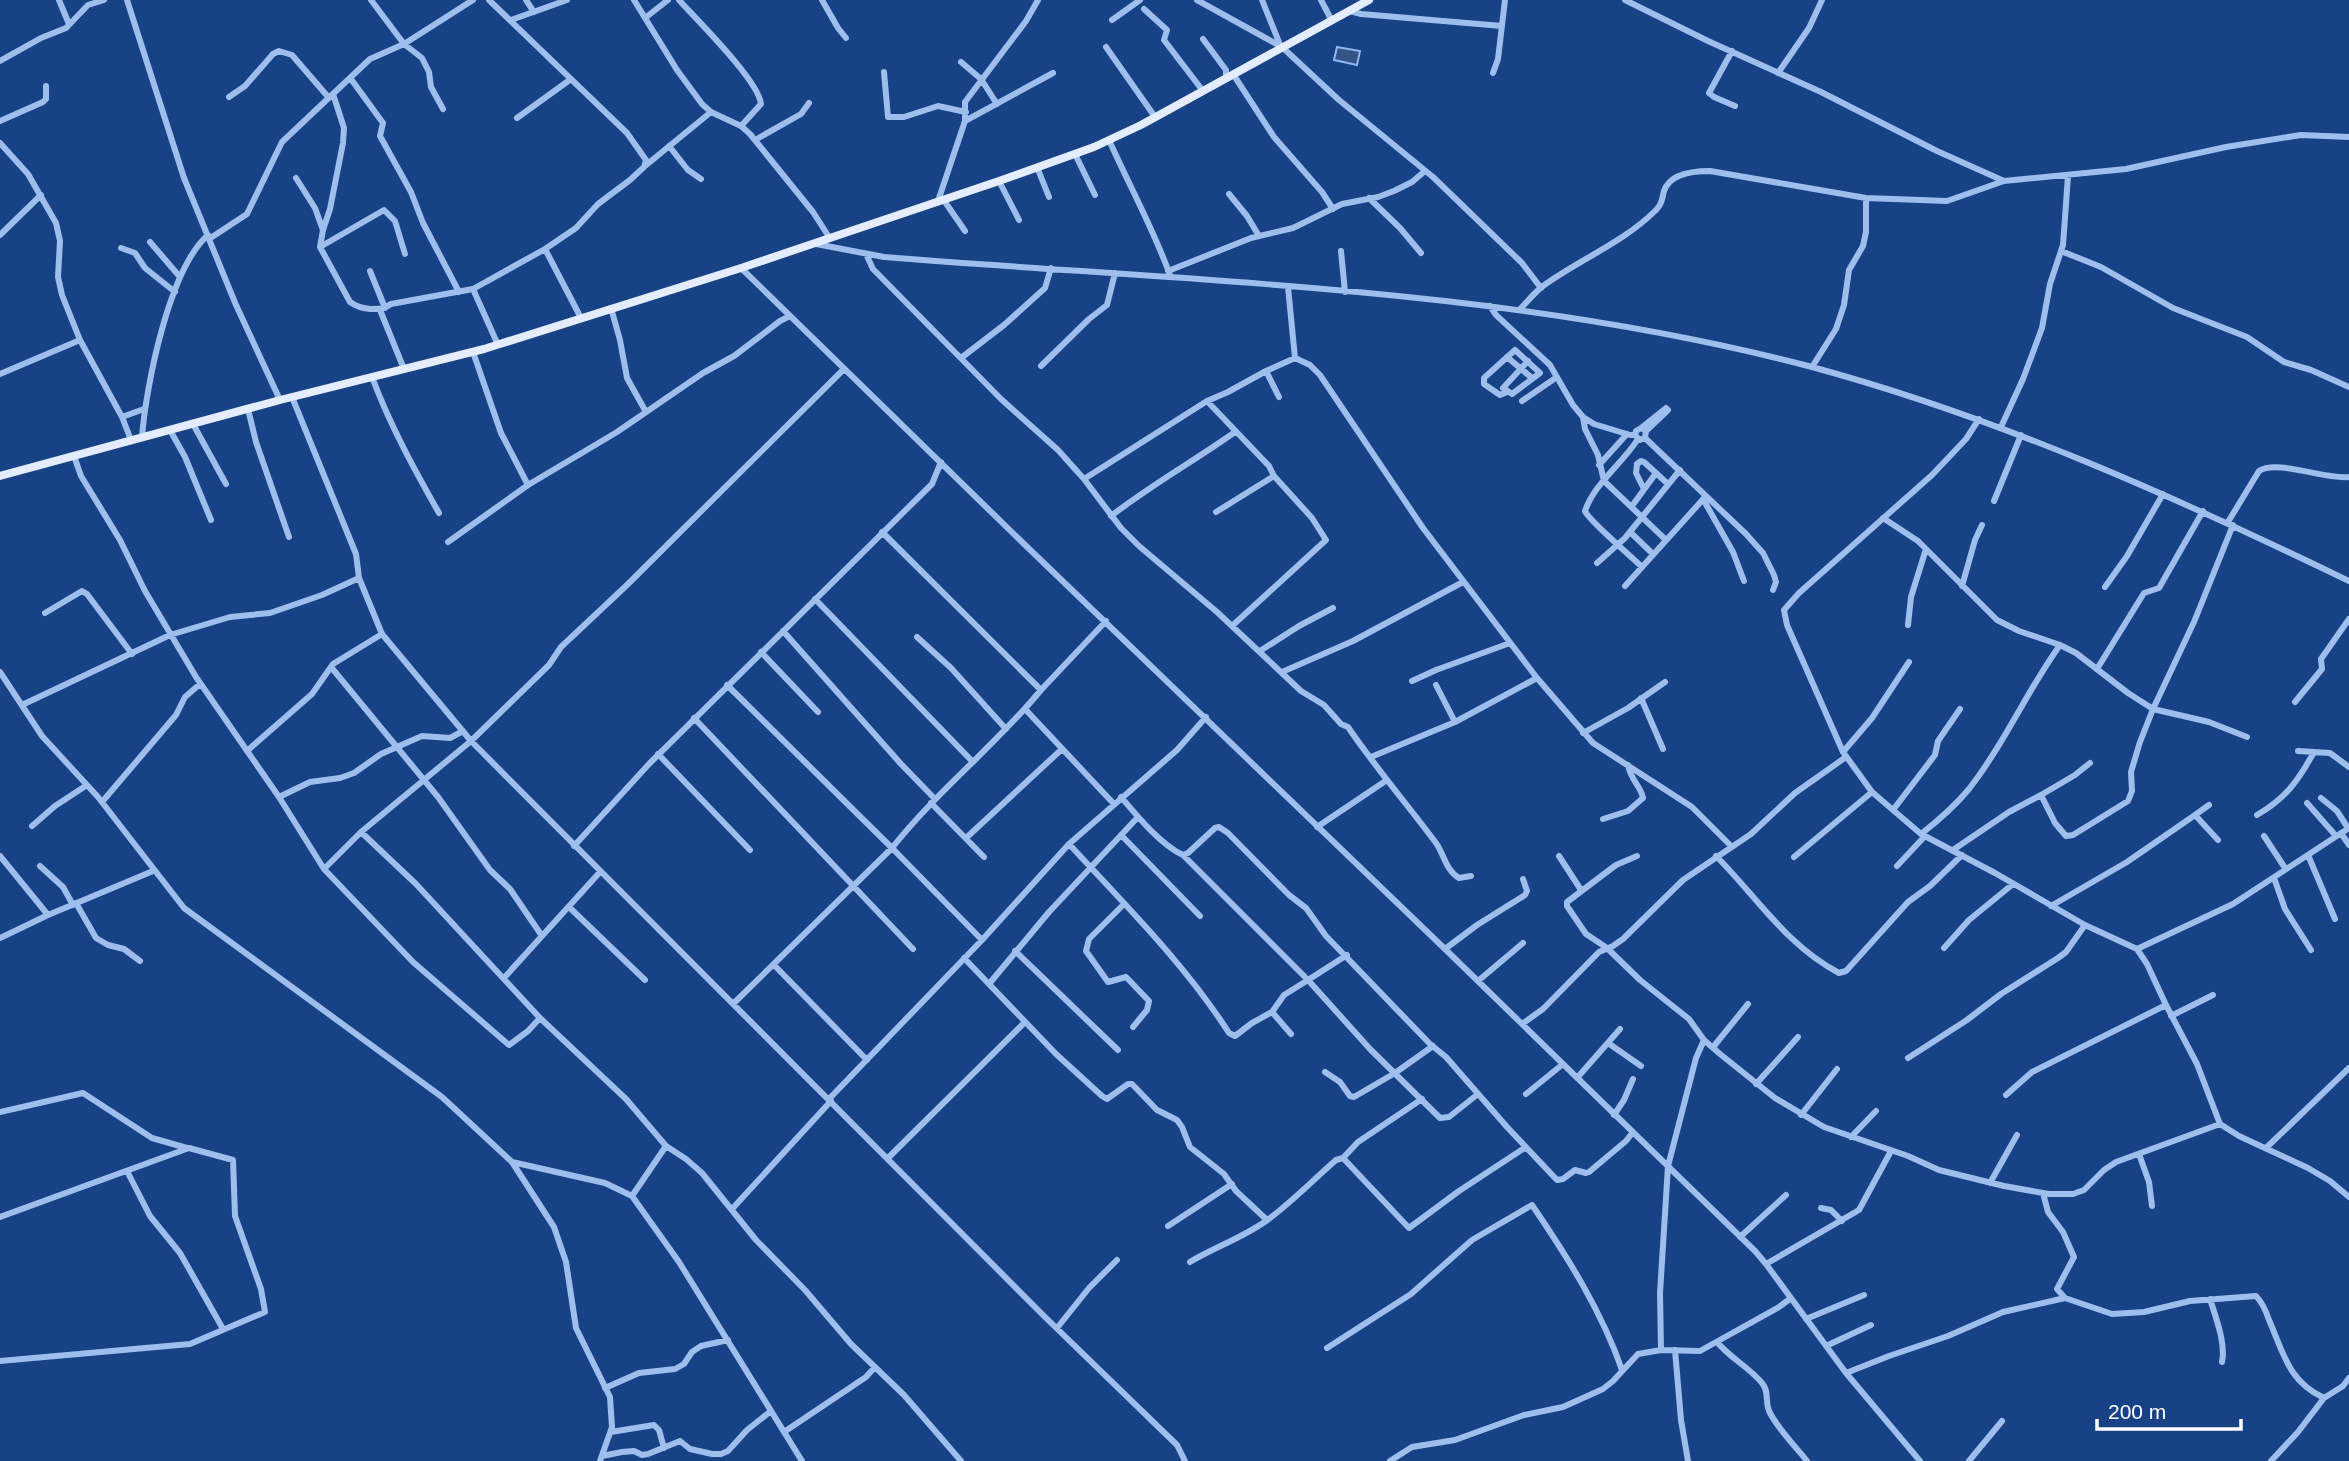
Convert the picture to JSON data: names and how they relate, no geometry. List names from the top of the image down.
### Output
{
  "scale_bar": "200 m"
}
